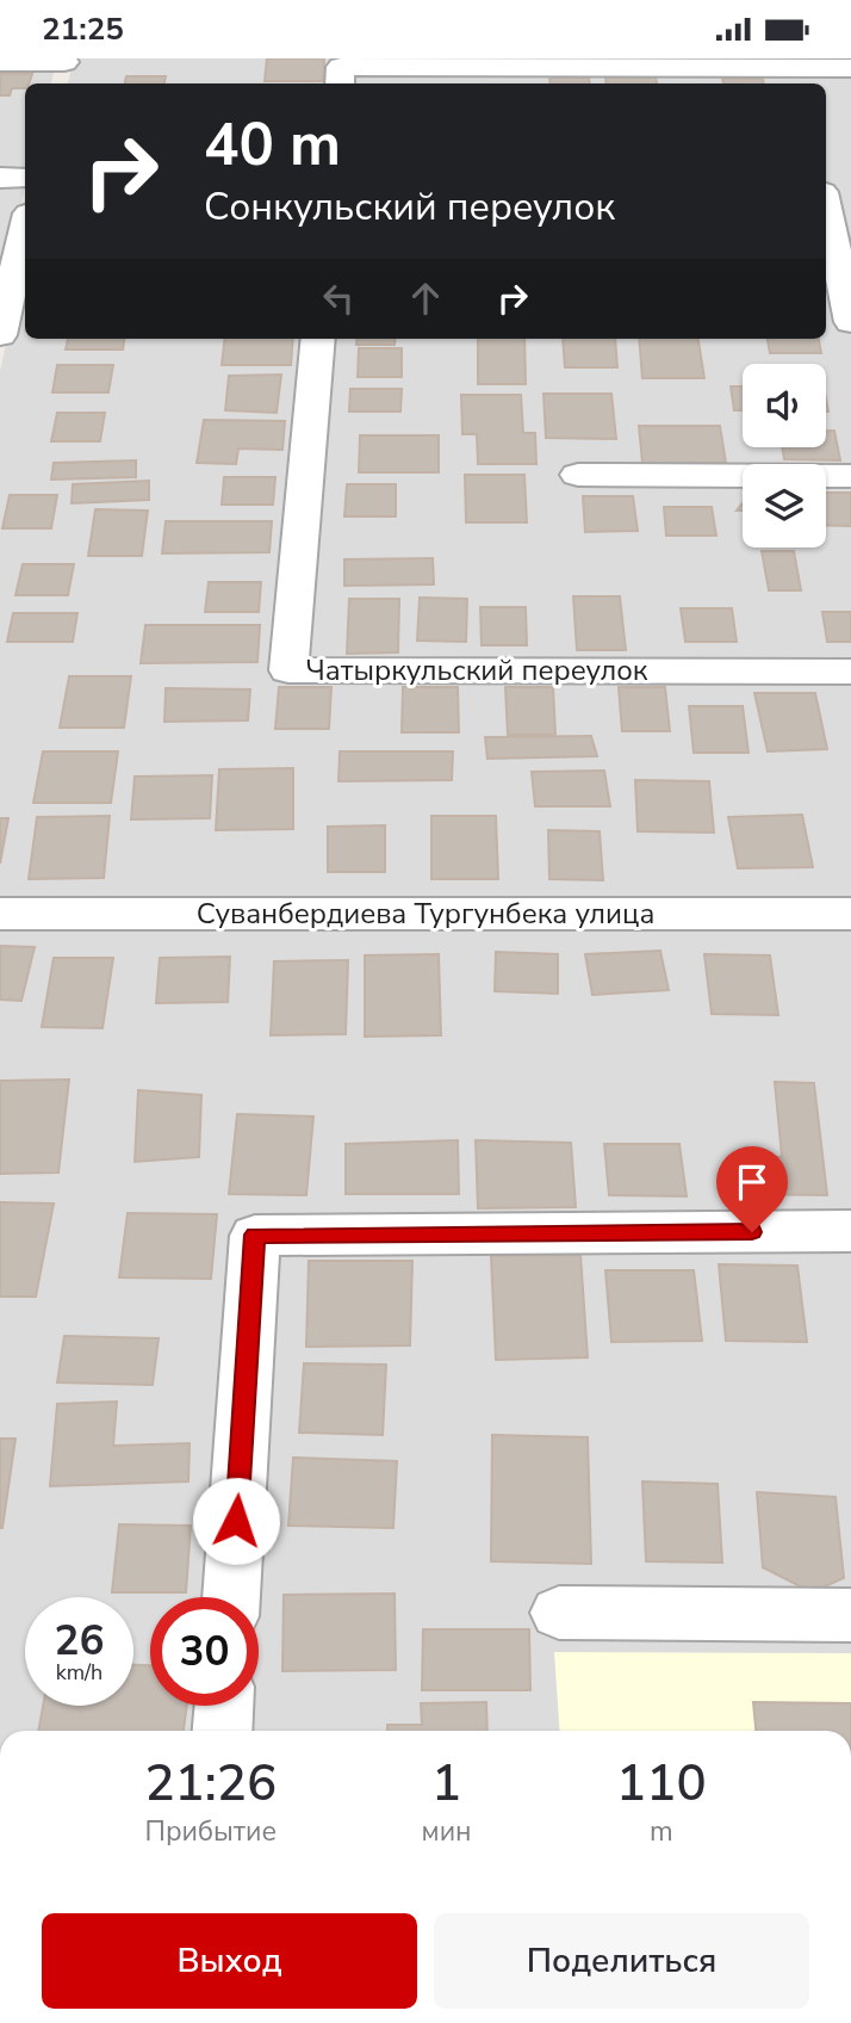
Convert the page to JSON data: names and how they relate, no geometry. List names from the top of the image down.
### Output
{
  "streets": {
    "street": ["Чатыркульский переулок", "Суванбердиева Тургунбека улица"]
  },
  "page": {
    "status": "21:25",
    "turn": ["40 m", "Сонкульский переулок"],
    "speed": "26 km/h",
    "limit": "30",
    "eta": [
      "21:26",
      "Прибытие",
      "1",
      "мин",
      "110",
      "m"
    ],
    "buttons": ["Выход", "Поделиться"]
  }
}
